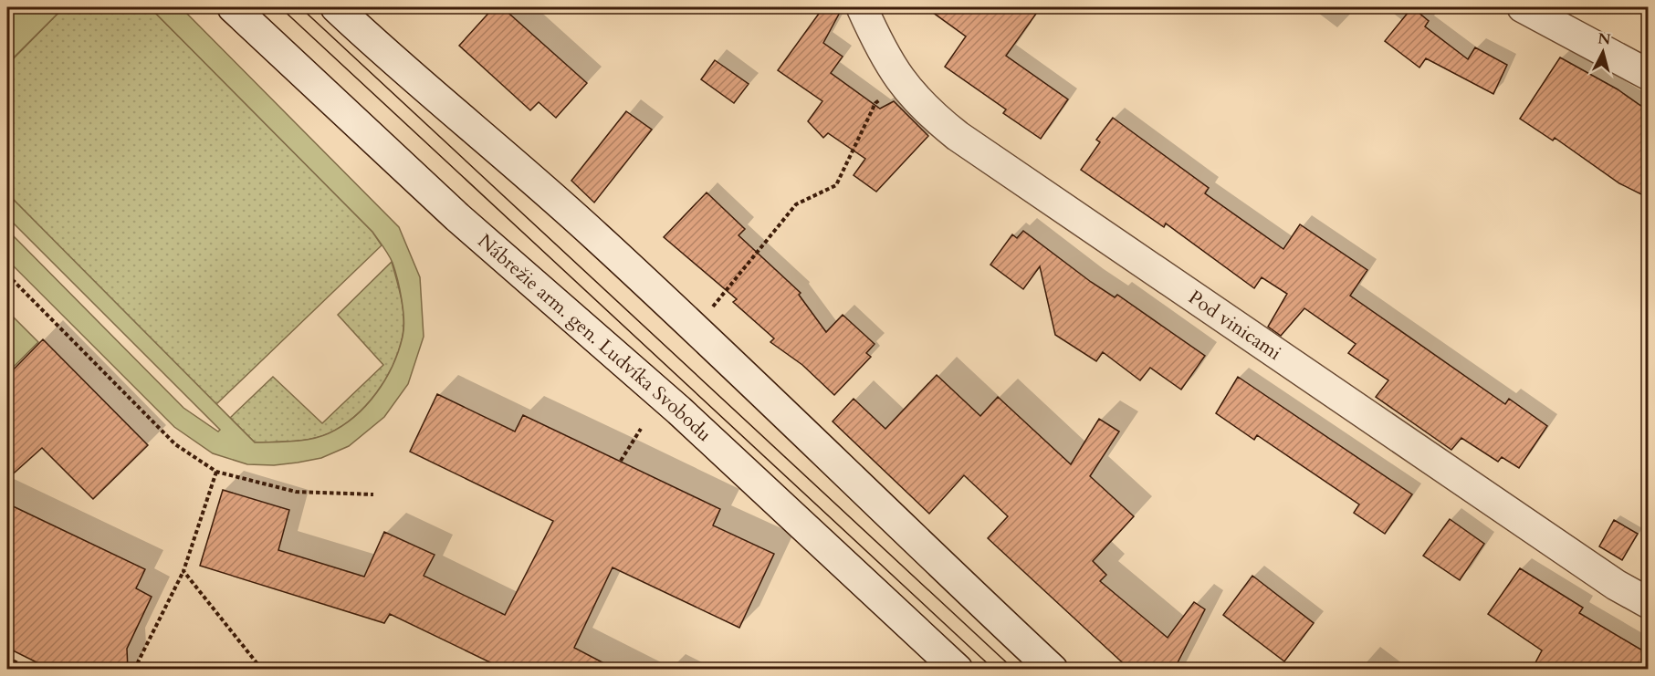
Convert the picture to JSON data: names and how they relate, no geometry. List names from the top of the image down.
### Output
{
  "streets": {
    "main road": ["Pod vinicami", "Nábrežie arm. gen. Ludvíka Svobodu"]
  },
  "north": "top"
}
